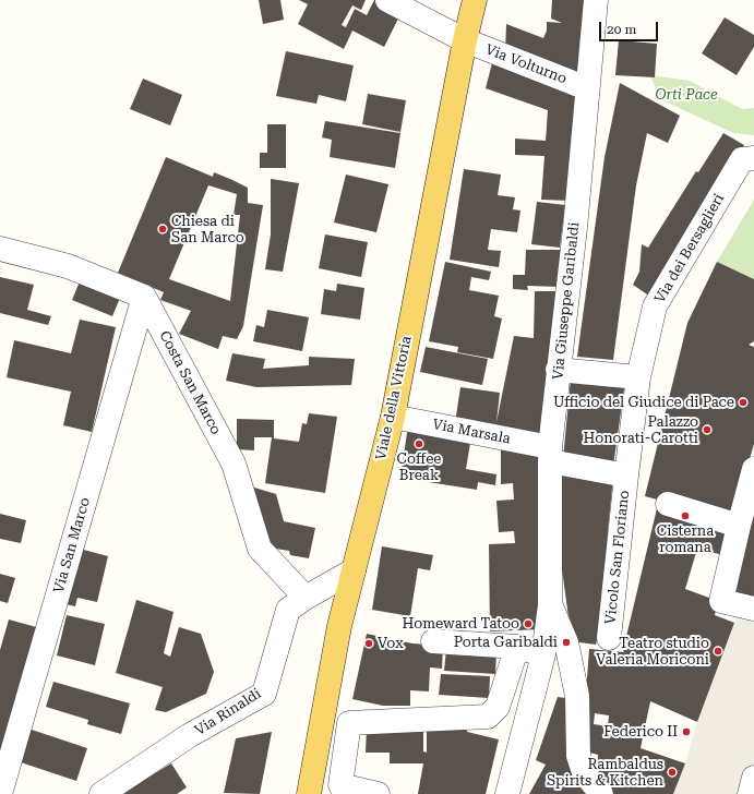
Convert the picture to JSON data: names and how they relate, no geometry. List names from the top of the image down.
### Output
{
  "streets": {
    "main road": ["Viale della Vittoria"],
    "street": [
      "Via Volturno",
      "Via dei Bersaglieri",
      "Via Giuseppe Garibaldi",
      "Costa San Marco",
      "Via Marsala",
      "Via San Marco",
      "Vicolo San Floriano",
      "Via Rinaldi"
    ]
  },
  "crossings": [
    ["Via Volturno", "Via Giuseppe Garibaldi"],
    ["Via Volturno", "Viale della Vittoria"],
    ["Via Giuseppe Garibaldi", "Via Marsala"],
    ["Via Giuseppe Garibaldi", "Vicolo San Floriano"],
    ["Costa San Marco", "Via San Marco"],
    ["Costa San Marco", "Via Rinaldi"],
    ["Viale della Vittoria", "Via Marsala"],
    ["Viale della Vittoria", "Via Rinaldi"],
    ["Via Marsala", "Vicolo San Floriano"]
  ],
  "parks": ["Orti Pace"],
  "places": [
    "Chiesa di San Marco",
    "Ufficio del Giudice di Pace",
    "Palazzo Honorati-Carotti",
    "Coffee Break",
    "Cisterna romana",
    "Homeward Tatoo",
    "Porta Garibaldi",
    "Vox",
    "Teatro studio Valeria Moriconi",
    "Federico II",
    "Rambaldus Spirits & Kitchen"
  ],
  "scale_bar": "20 m"
}
